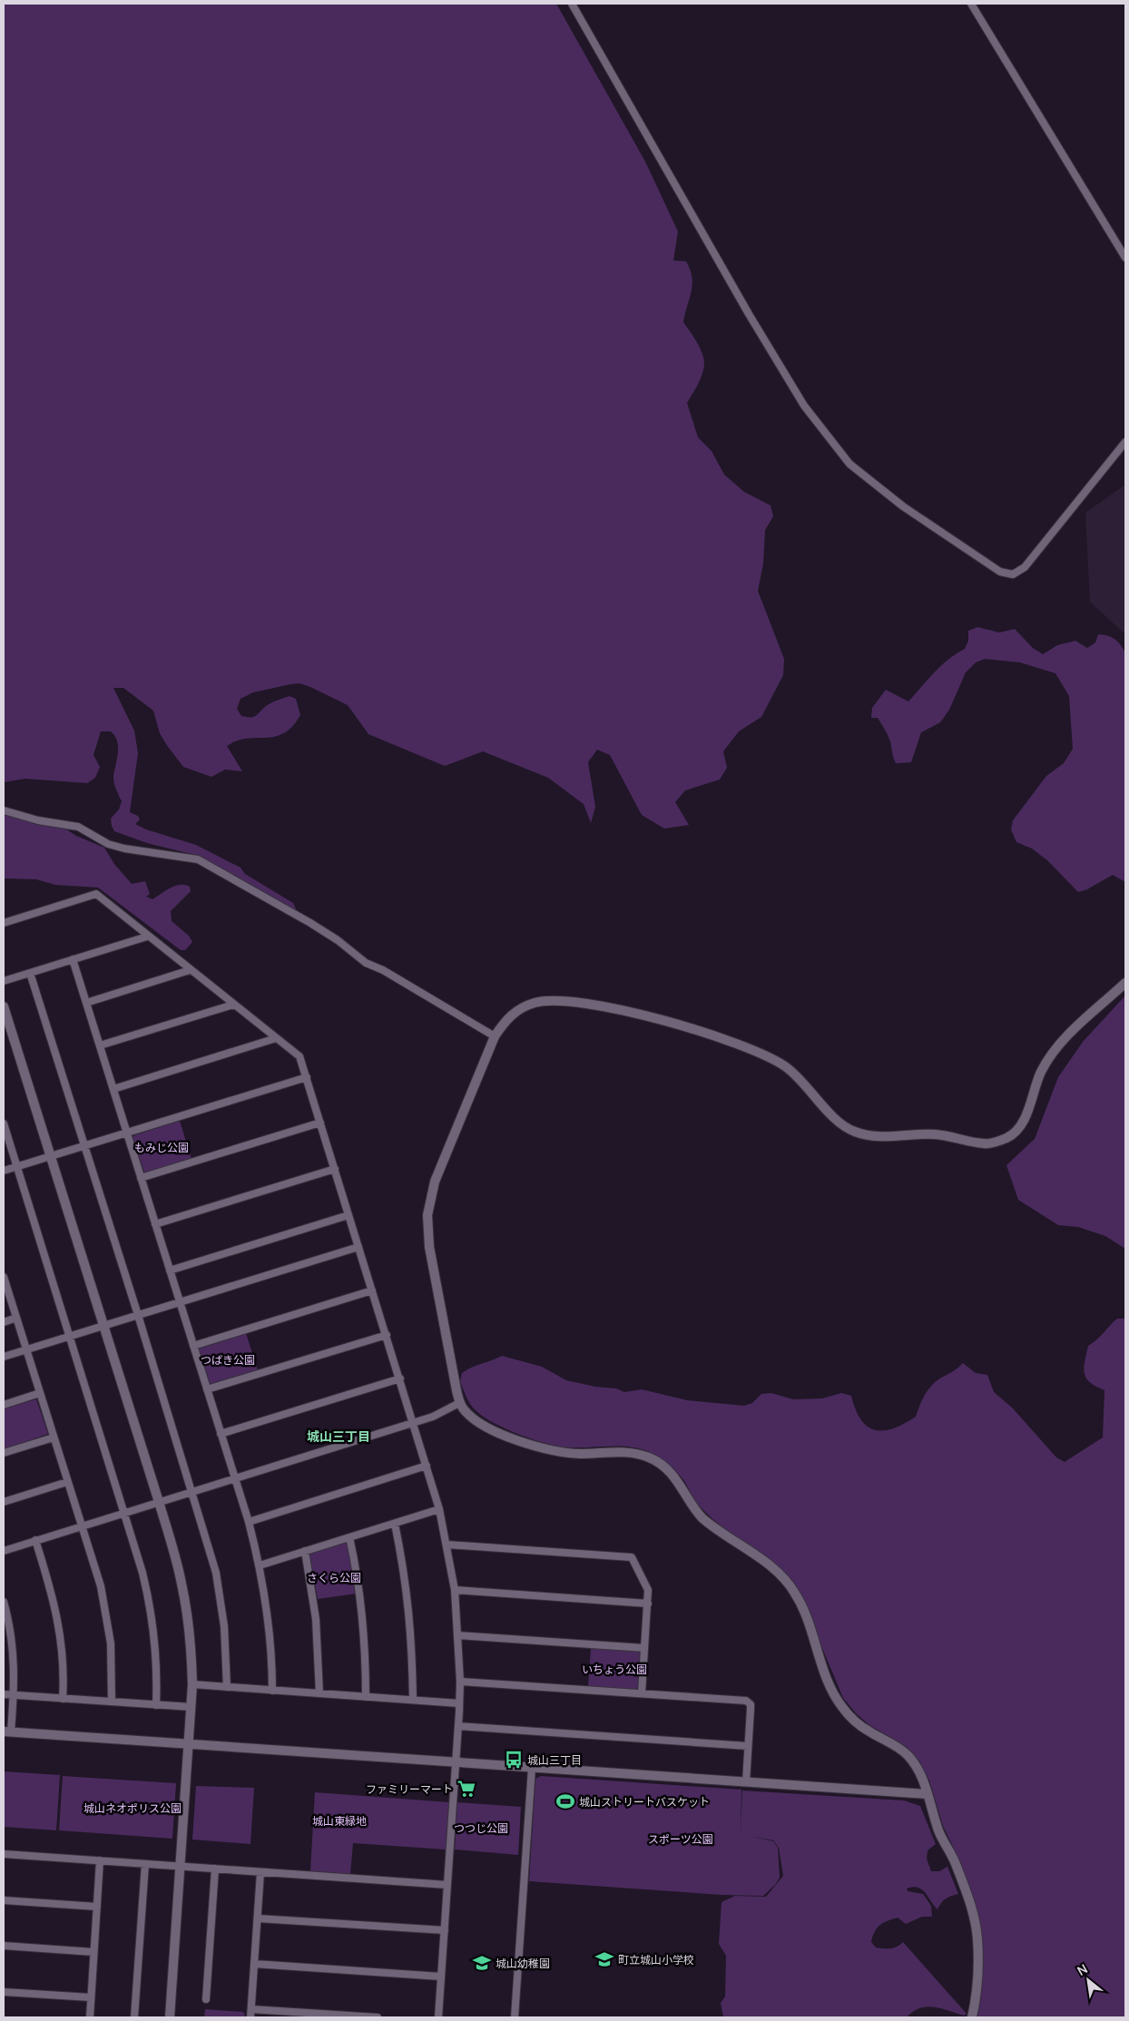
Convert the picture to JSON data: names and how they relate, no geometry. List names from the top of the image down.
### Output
{
  "districts": ["城山三丁目"],
  "parks": [
    "もみじ公園",
    "つばき公園",
    "さくら公園",
    "いちょう公園",
    "城山ネオポリス公園",
    "城山東緑地",
    "つつじ公園",
    "スポーツ公園"
  ],
  "places": {
    "bus stop": ["城山三丁目"],
    "supermarket": ["ファミリーマート"],
    "sports": ["城山ストリートバスケット"],
    "school or university": ["町立城山小学校", "城山幼稚園"]
  },
  "north": "top left"
}
